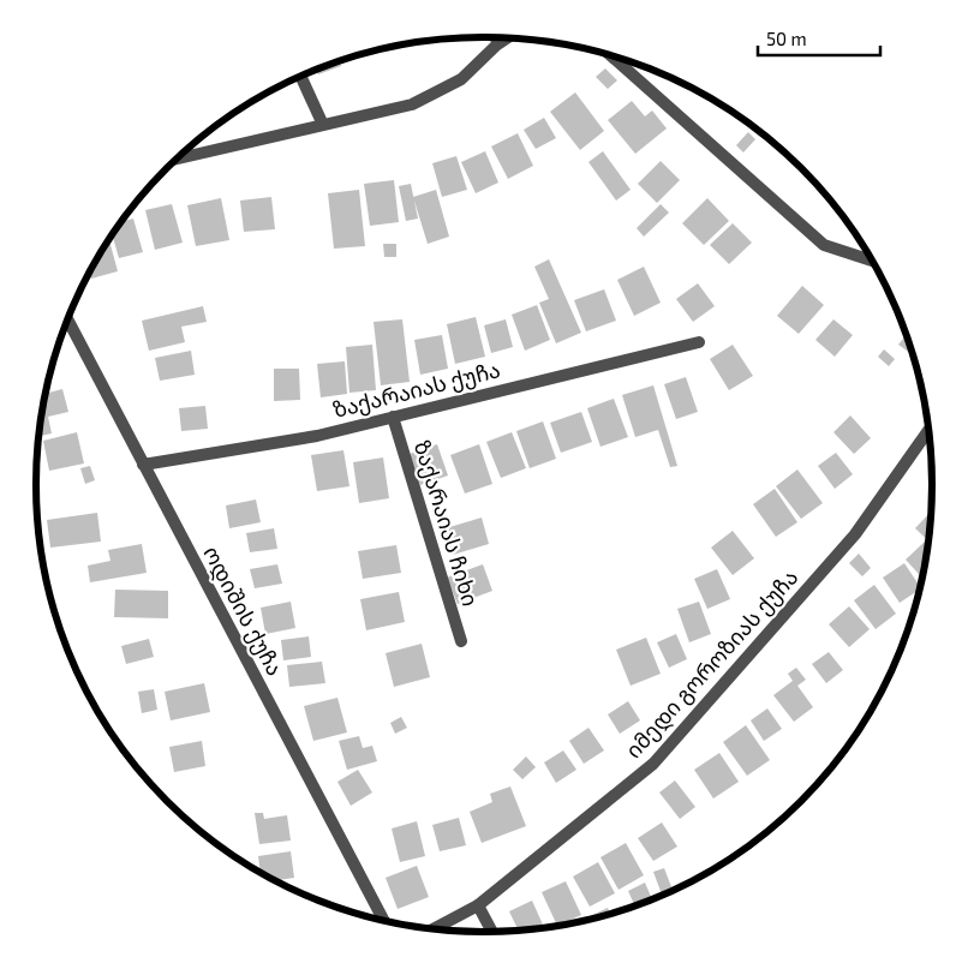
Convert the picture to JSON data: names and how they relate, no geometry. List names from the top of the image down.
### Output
{
  "streets": {
    "street": [
      "ზაქარაიას ქუჩა",
      "ზაქარაიას ჩიხი",
      "ოდიშის ქუჩა",
      "იმედი გოროზიას ქუჩა"
    ]
  },
  "crossings": [
    ["ზაქარაიას ქუჩა", "ზაქარაიას ჩიხი"],
    ["ზაქარაიას ქუჩა", "ოდიშის ქუჩა"]
  ],
  "scale_bar": "50 m"
}
